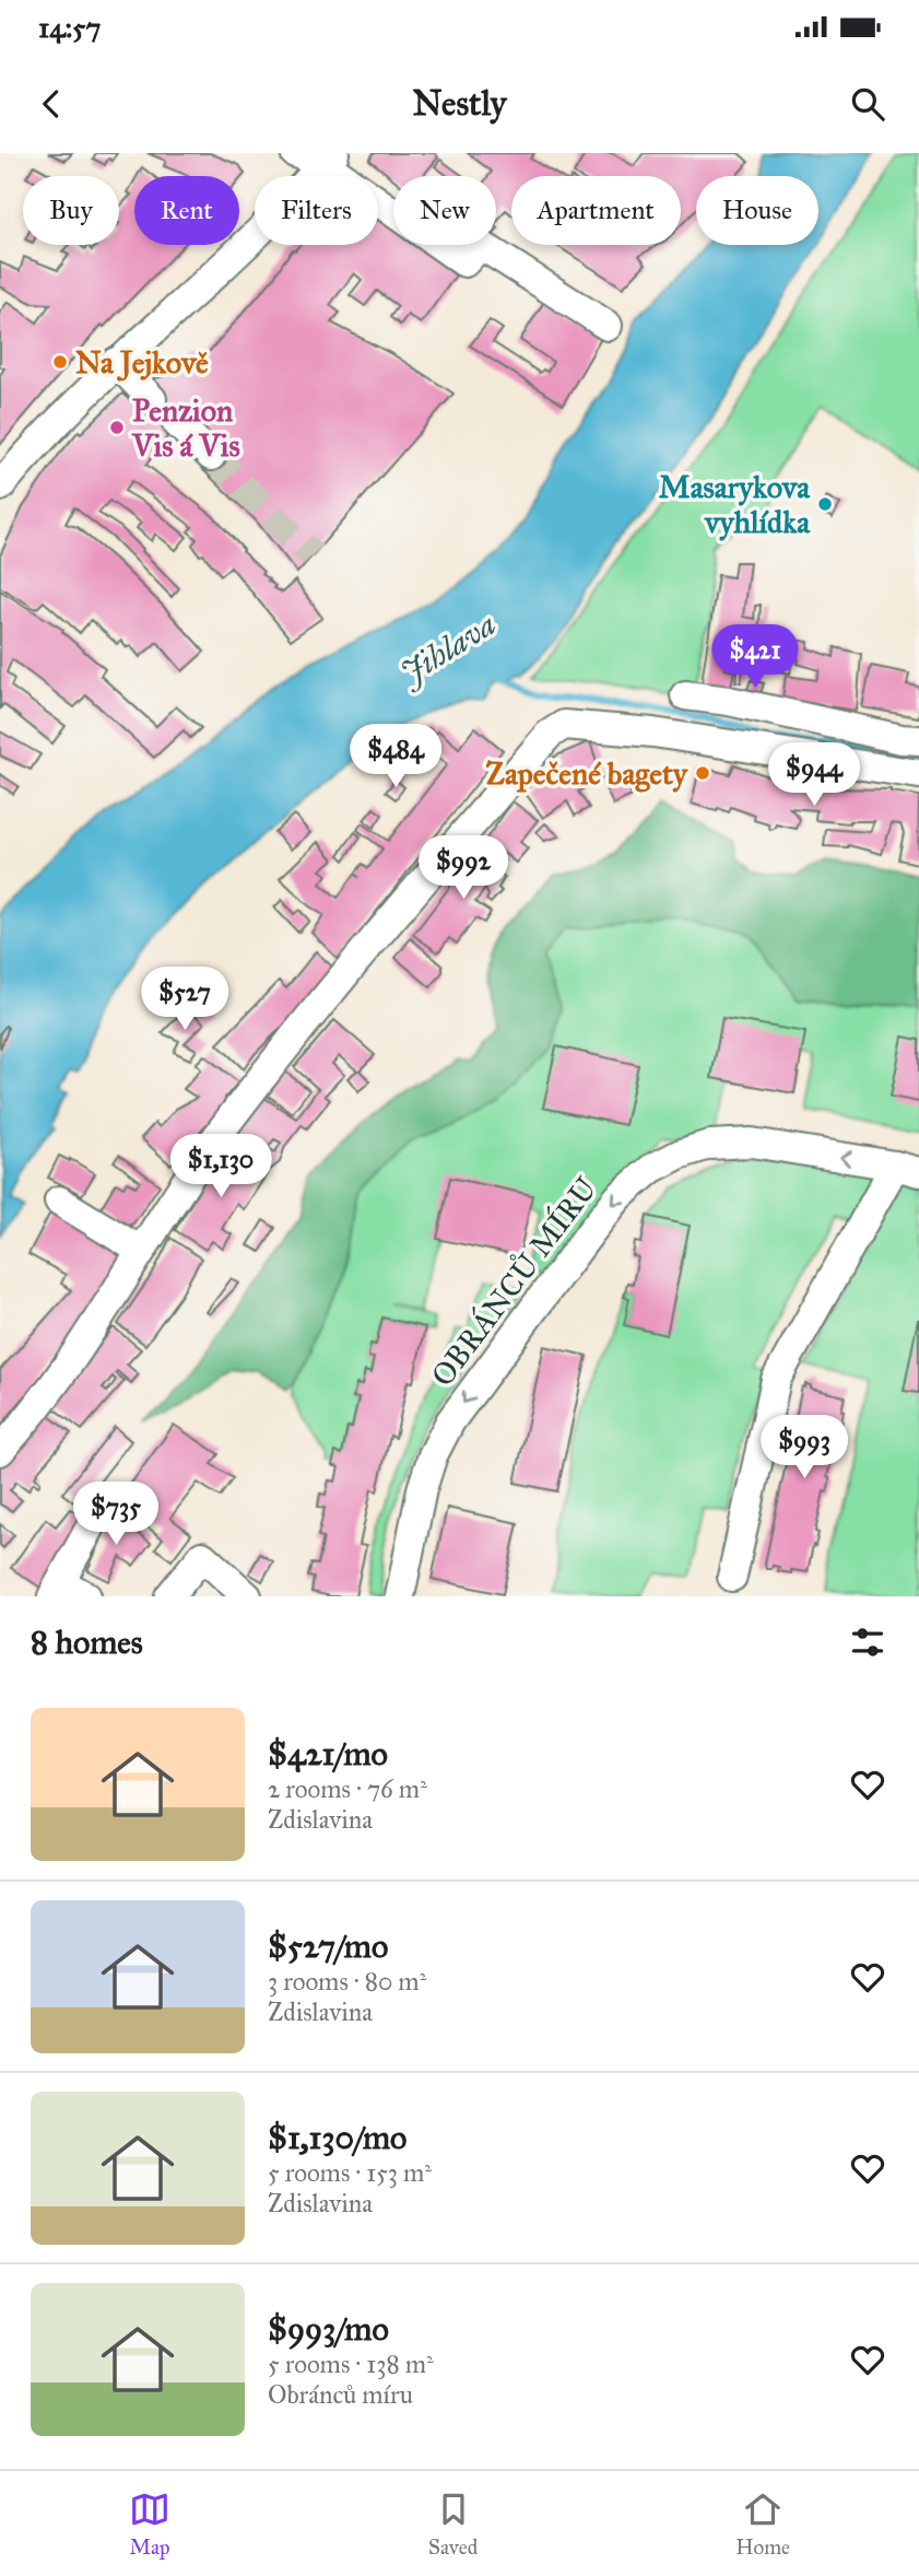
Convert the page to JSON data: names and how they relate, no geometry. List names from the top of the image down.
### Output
{
  "streets": {
    "street": ["OBRÁNCŮ MÍRU"]
  },
  "one_way": ["OBRÁNCŮ MÍRU"],
  "water": ["Jihlava"],
  "places": [
    "Na Jejkově",
    "Penzion Vis á Vis",
    "Masarykova vyhlídka",
    "Zapečené bagety"
  ],
  "page": {
    "status": "14:57",
    "header": "Nestly",
    "chip": [
      "Buy",
      "Rent",
      "Filters",
      "New",
      "Apartment",
      "House"
    ],
    "price": [
      "$421",
      "$484",
      "$944",
      "$992",
      "$527",
      "$1,130",
      "$993",
      "$735"
    ],
    "heading": "8 homes",
    "list": [
      {
        "name": "$421/mo",
        "note": "2 rooms · 76 m² · Zdislavina"
      },
      {
        "name": "$527/mo",
        "note": "3 rooms · 80 m² · Zdislavina"
      },
      {
        "name": "$1,130/mo",
        "note": "5 rooms · 153 m² · Zdislavina"
      },
      {
        "name": "$993/mo",
        "note": "5 rooms · 138 m² · Obránců míru"
      }
    ],
    "tabs": ["Map", "Saved", "Home"]
  }
}
